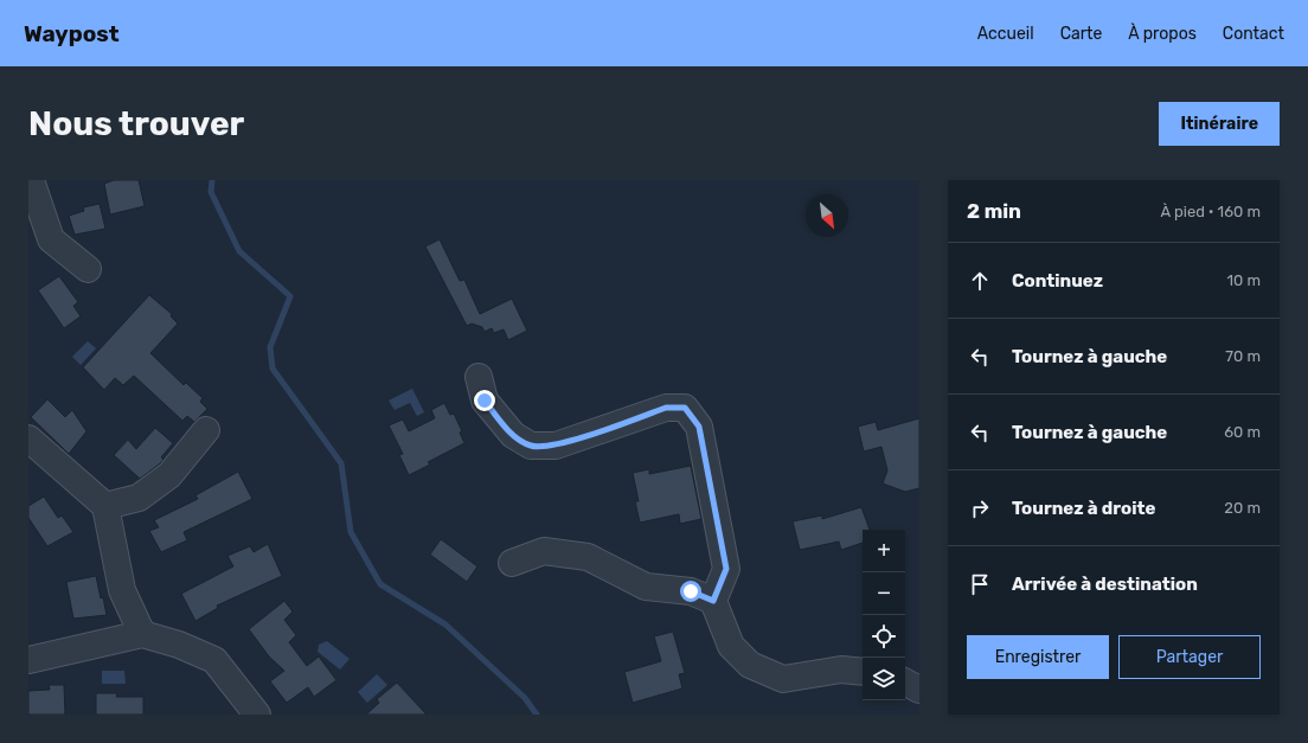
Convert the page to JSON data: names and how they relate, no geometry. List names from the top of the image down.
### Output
{
  "north": "bottom right",
  "page": {
    "header": "Waypost",
    "nav": [
      "Accueil",
      "Carte",
      "À propos",
      "Contact"
    ],
    "buttons": [
      "Itinéraire",
      ["Enregistrer", "Partager"]
    ],
    "title": "Nous trouver",
    "heading": ["2 min", "À pied · 160 m"],
    "list": [
      ["Continuez", "10 m"],
      ["Tournez à gauche", "70 m"],
      ["Tournez à gauche", "60 m"],
      ["Tournez à droite", "20 m"],
      "Arrivée à destination"
    ],
    "map_buttons": ["+", "−"]
  }
}
